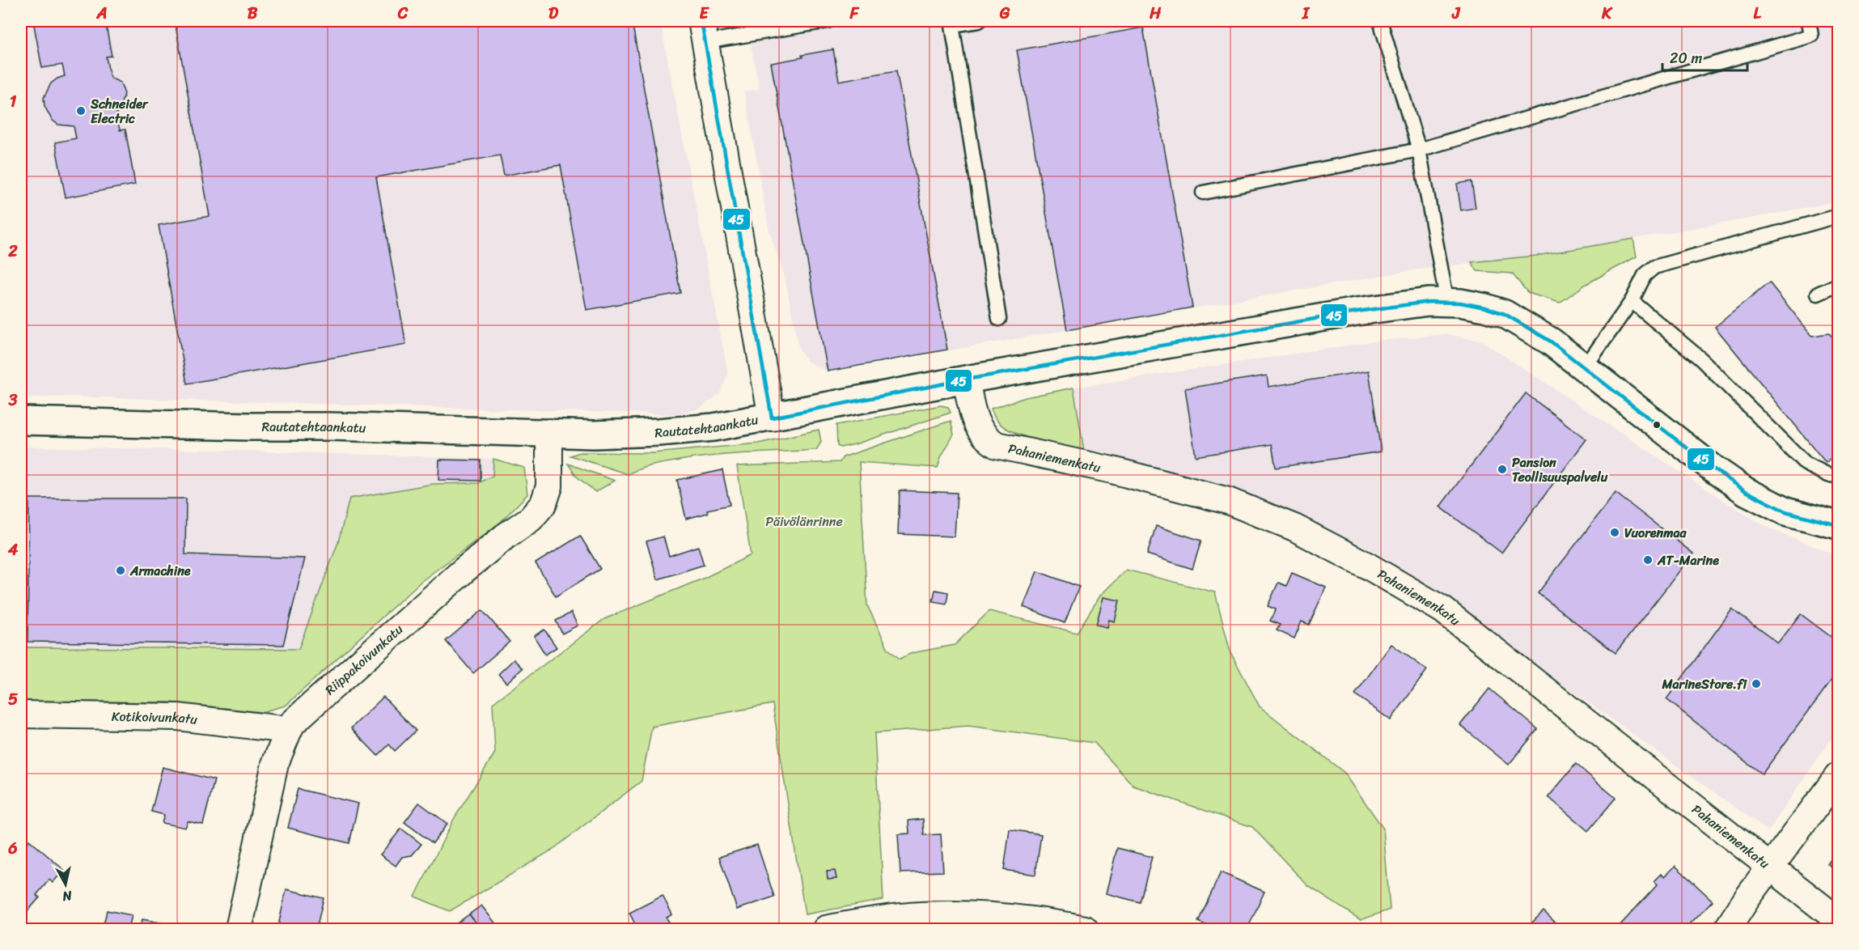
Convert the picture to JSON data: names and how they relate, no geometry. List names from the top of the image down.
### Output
{
  "streets": {
    "street": [
      "Rautatehtaankatu",
      "Pahaniemenkatu",
      "Riippakoivunkatu",
      "Kotikoivunkatu"
    ]
  },
  "crossings": [
    ["Rautatehtaankatu", "Pahaniemenkatu"],
    ["Rautatehtaankatu", "Riippakoivunkatu"],
    ["Riippakoivunkatu", "Kotikoivunkatu"]
  ],
  "parks": ["Päivölänrinne"],
  "places": [
    "Schneider Electric",
    "Pansion Teollisuuspalvelu",
    "Vuorenmaa",
    "AT-Marine",
    "Armachine",
    "MarineStore.fi"
  ],
  "lines": ["transit line 45"],
  "scale_bar": "20 m",
  "north": "bottom",
  "grid": {
    "columns": [
      "A",
      "B",
      "C",
      "D",
      "E",
      "F",
      "G",
      "H",
      "I",
      "J",
      "K",
      "L"
    ],
    "rows": [
      "1",
      "2",
      "3",
      "4",
      "5",
      "6"
    ]
  }
}
